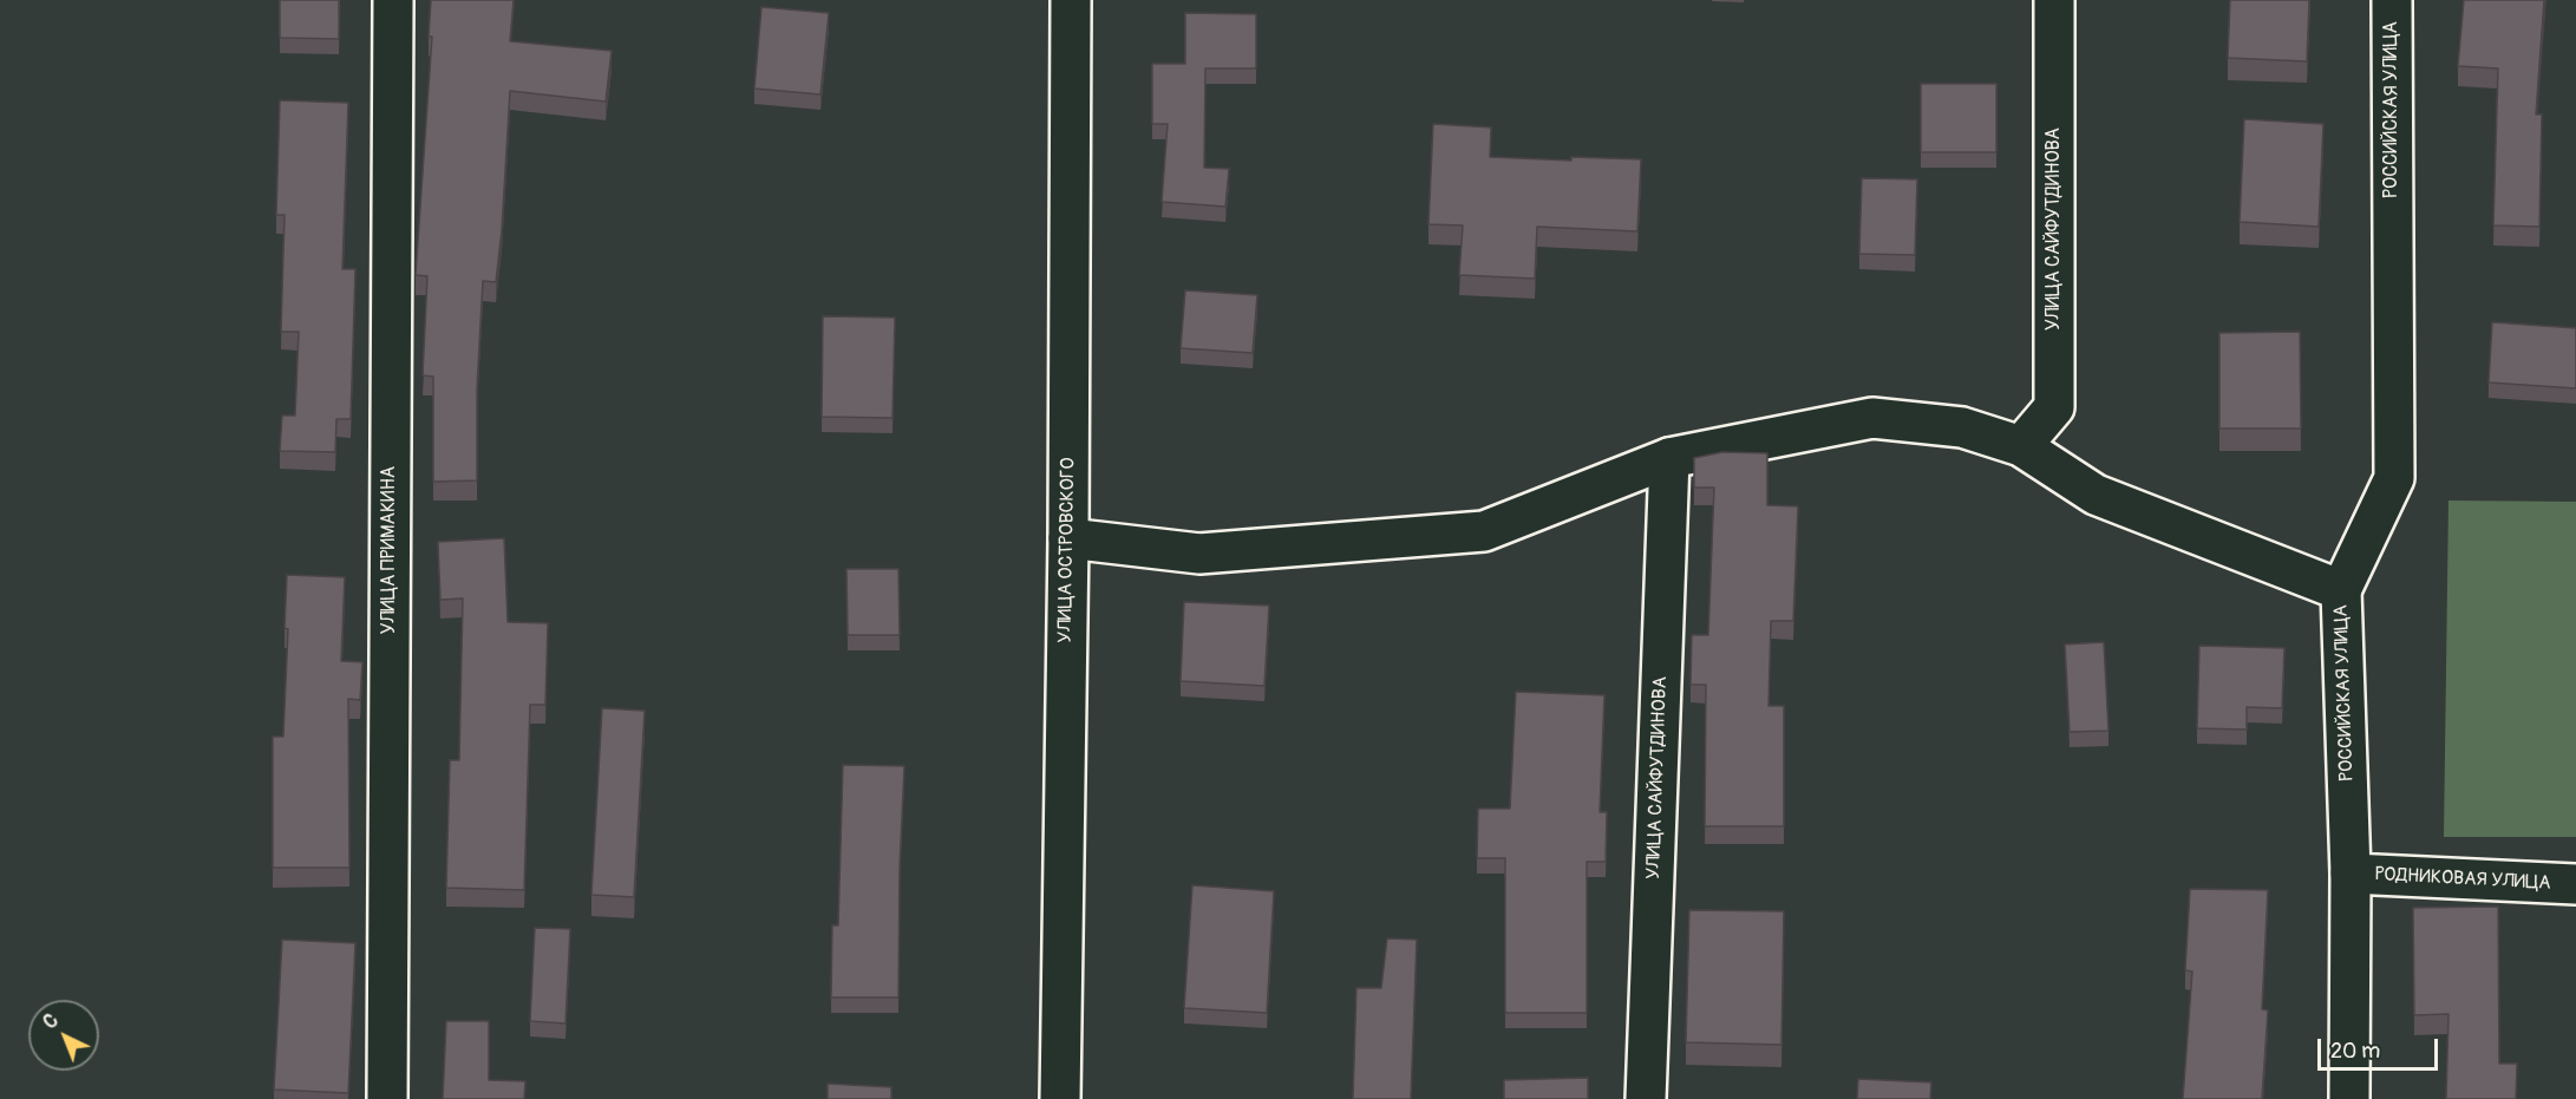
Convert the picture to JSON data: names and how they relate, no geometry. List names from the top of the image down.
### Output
{
  "streets": {
    "street": [
      "РОССИЙСКАЯ УЛИЦА",
      "УЛИЦА САЙФУТДИНОВА",
      "УЛИЦА ПРИМАКИНА",
      "УЛИЦА ОСТРОВСКОГО",
      "РОДНИКОВАЯ УЛИЦА"
    ]
  },
  "crossings": [
    ["РОССИЙСКАЯ УЛИЦА", "РОДНИКОВАЯ УЛИЦА"]
  ],
  "scale_bar": "20 m",
  "north": "top left"
}
